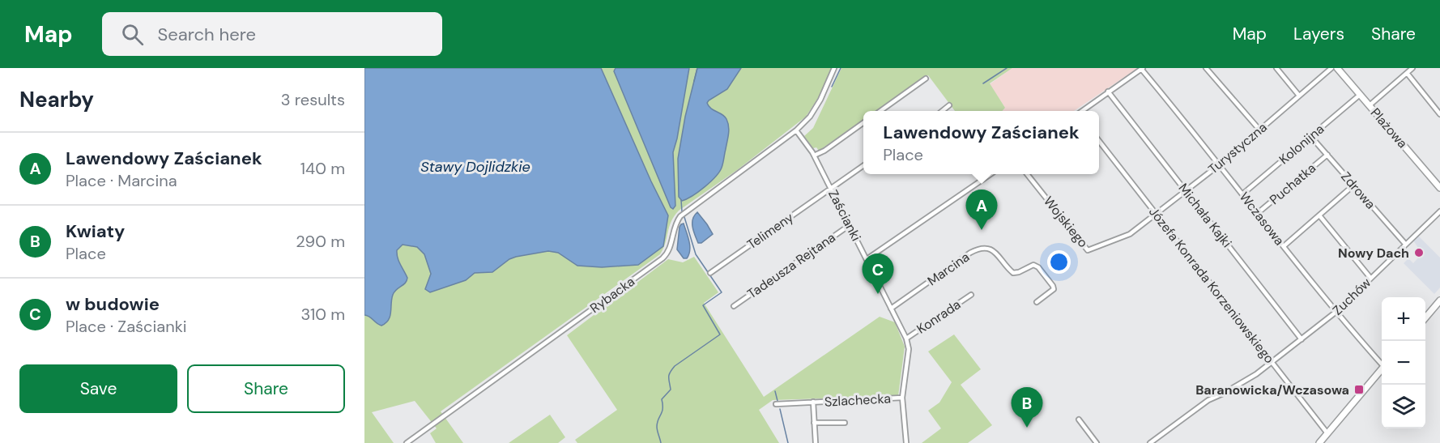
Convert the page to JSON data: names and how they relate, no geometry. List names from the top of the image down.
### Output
{
  "streets": {
    "street": [
      "Plażowa",
      "Kolonijna",
      "Turystyczna",
      "Puchatka",
      "Zdrowa",
      "Zaścianki",
      "Michała Kajki",
      "Wczasowa",
      "Wojskiego",
      "Telimeny",
      "Tadeusza Rejtana",
      "Marcina",
      "Józefa Konrada Korzeniowskiego",
      "Rybacka",
      "Zuchów",
      "Konrada",
      "Szlachecka"
    ]
  },
  "crossings": [
    ["Plażowa", "Kolonijna"],
    ["Kolonijna", "Zdrowa"],
    ["Kolonijna", "Wczasowa"],
    ["Turystyczna", "Michała Kajki"],
    ["Turystyczna", "Wczasowa"],
    ["Turystyczna", "Wojskiego"],
    ["Turystyczna", "Józefa Konrada Korzeniowskiego"],
    ["Puchatka", "Zdrowa"],
    ["Puchatka", "Wczasowa"],
    ["Zdrowa", "Zuchów"],
    ["Zaścianki", "Telimeny"],
    ["Zaścianki", "Tadeusza Rejtana"],
    ["Zaścianki", "Marcina"],
    ["Zaścianki", "Rybacka"],
    ["Zaścianki", "Konrada"],
    ["Zaścianki", "Szlachecka"],
    ["Michała Kajki", "Zuchów"],
    ["Wczasowa", "Zuchów"],
    ["Józefa Konrada Korzeniowskiego", "Zuchów"]
  ],
  "water": ["Stawy Dojlidzkie"],
  "places": {
    "other": ["Nowy Dach"],
    "transit": ["Baranowicka/Wczasowa"]
  },
  "page": {
    "header": "Map",
    "search": "Search here",
    "nav": ["Map", "Layers", "Share"],
    "heading": ["Nearby", "3 results"],
    "popup": ["Lawendowy Zaścianek", "Place"],
    "list": [
      {
        "mark": "A",
        "name": "Lawendowy Zaścianek",
        "note": "Place · Marcina",
        "value": "140 m"
      },
      {
        "mark": "B",
        "name": "Kwiaty",
        "note": "Place",
        "value": "290 m"
      },
      {
        "mark": "C",
        "name": "w budowie",
        "note": "Place · Zaścianki",
        "value": "310 m"
      }
    ],
    "pins": ["A", "C", "B"],
    "map_buttons": ["+", "−"],
    "buttons": ["Save", "Share"]
  }
}
